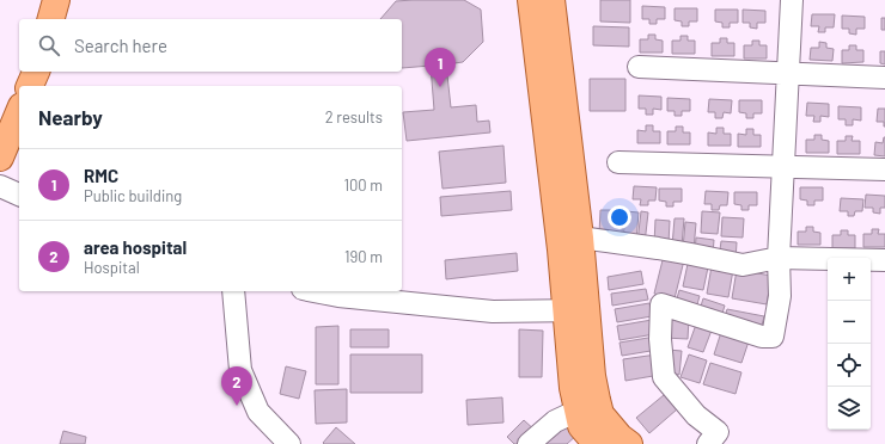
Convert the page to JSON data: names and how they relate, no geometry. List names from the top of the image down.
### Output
{
  "page": {
    "search": "Search here",
    "pins": ["1", "2"],
    "heading": ["Nearby", "2 results"],
    "list": [
      {
        "mark": "1",
        "name": "RMC",
        "note": "Public building",
        "value": "100 m"
      },
      {
        "mark": "2",
        "name": "area hospital",
        "note": "Hospital",
        "value": "190 m"
      }
    ],
    "map_buttons": ["+", "−"]
  }
}
